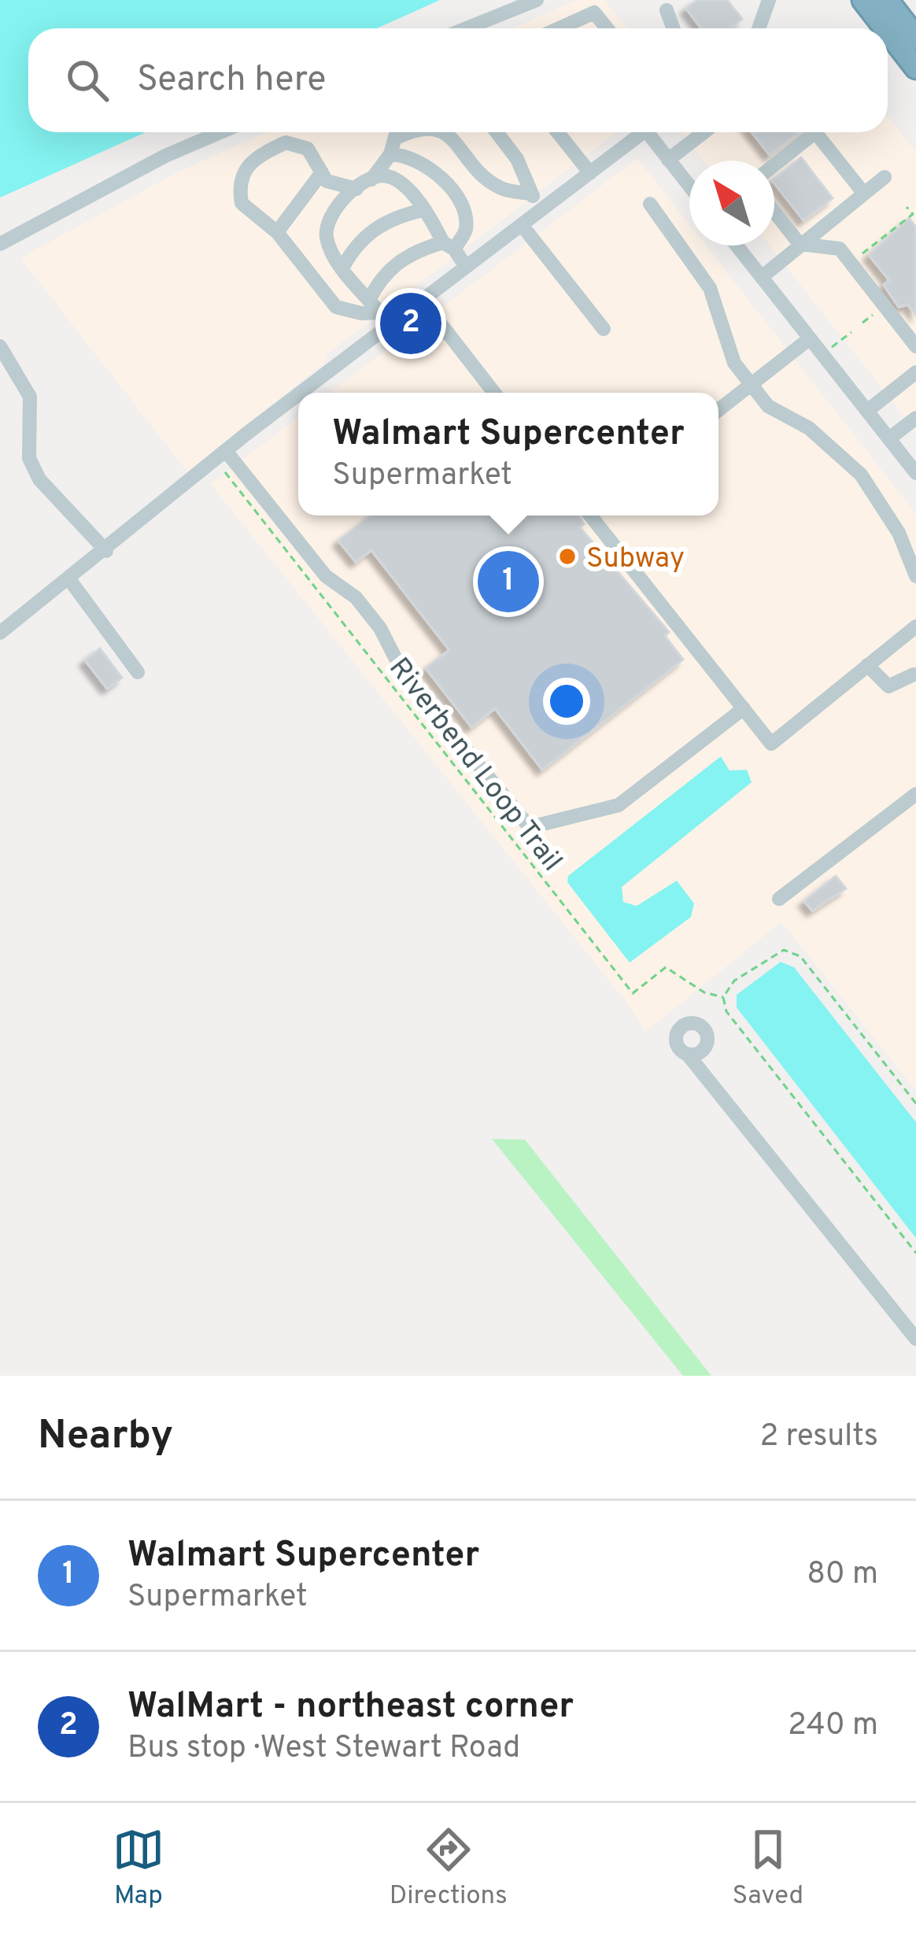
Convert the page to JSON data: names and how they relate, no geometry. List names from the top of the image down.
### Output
{
  "streets": {
    "path": ["Riverbend Loop Trail"]
  },
  "places": ["Subway"],
  "north": "top left",
  "page": {
    "search": "Search here",
    "pins": ["2", "1"],
    "popup": ["Walmart Supercenter", "Supermarket"],
    "heading": ["Nearby", "2 results"],
    "list": [
      {
        "mark": "1",
        "name": "Walmart Supercenter",
        "note": "Supermarket",
        "value": "80 m"
      },
      {
        "mark": "2",
        "name": "WalMart - northeast corner",
        "note": "Bus stop · West Stewart Road",
        "value": "240 m"
      }
    ],
    "nav": ["Map", "Directions", "Saved"]
  }
}
